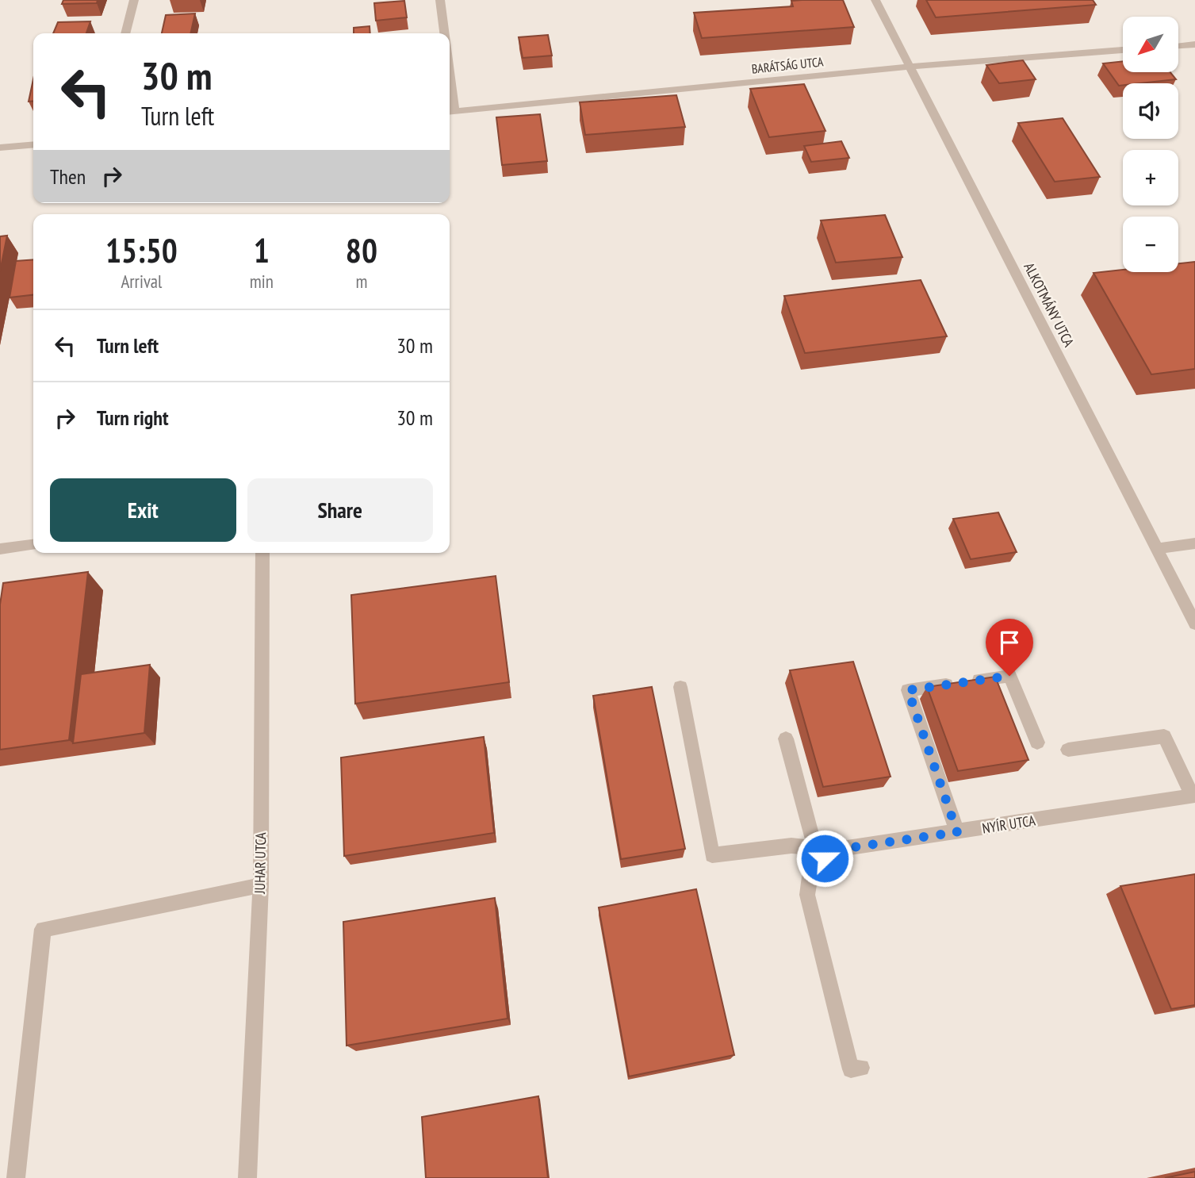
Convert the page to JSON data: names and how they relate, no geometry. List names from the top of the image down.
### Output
{
  "streets": {
    "street": [
      "BARÁTSÁG UTCA",
      "ALKOTMÁNY UTCA",
      "NYÍR UTCA",
      "JUHAR UTCA"
    ]
  },
  "crossings": [
    ["BARÁTSÁG UTCA", "ALKOTMÁNY UTCA"]
  ],
  "north": "bottom left",
  "page": {
    "map_buttons": ["+", "−"],
    "turn": ["30 m", "Turn left"],
    "then": "Then",
    "eta": [
      "15:50",
      "Arrival",
      "1",
      "min",
      "80",
      "m"
    ],
    "list": [
      {
        "name": "Turn left",
        "value": "30 m"
      },
      {
        "name": "Turn right",
        "value": "30 m"
      }
    ],
    "buttons": ["Exit", "Share"]
  }
}
